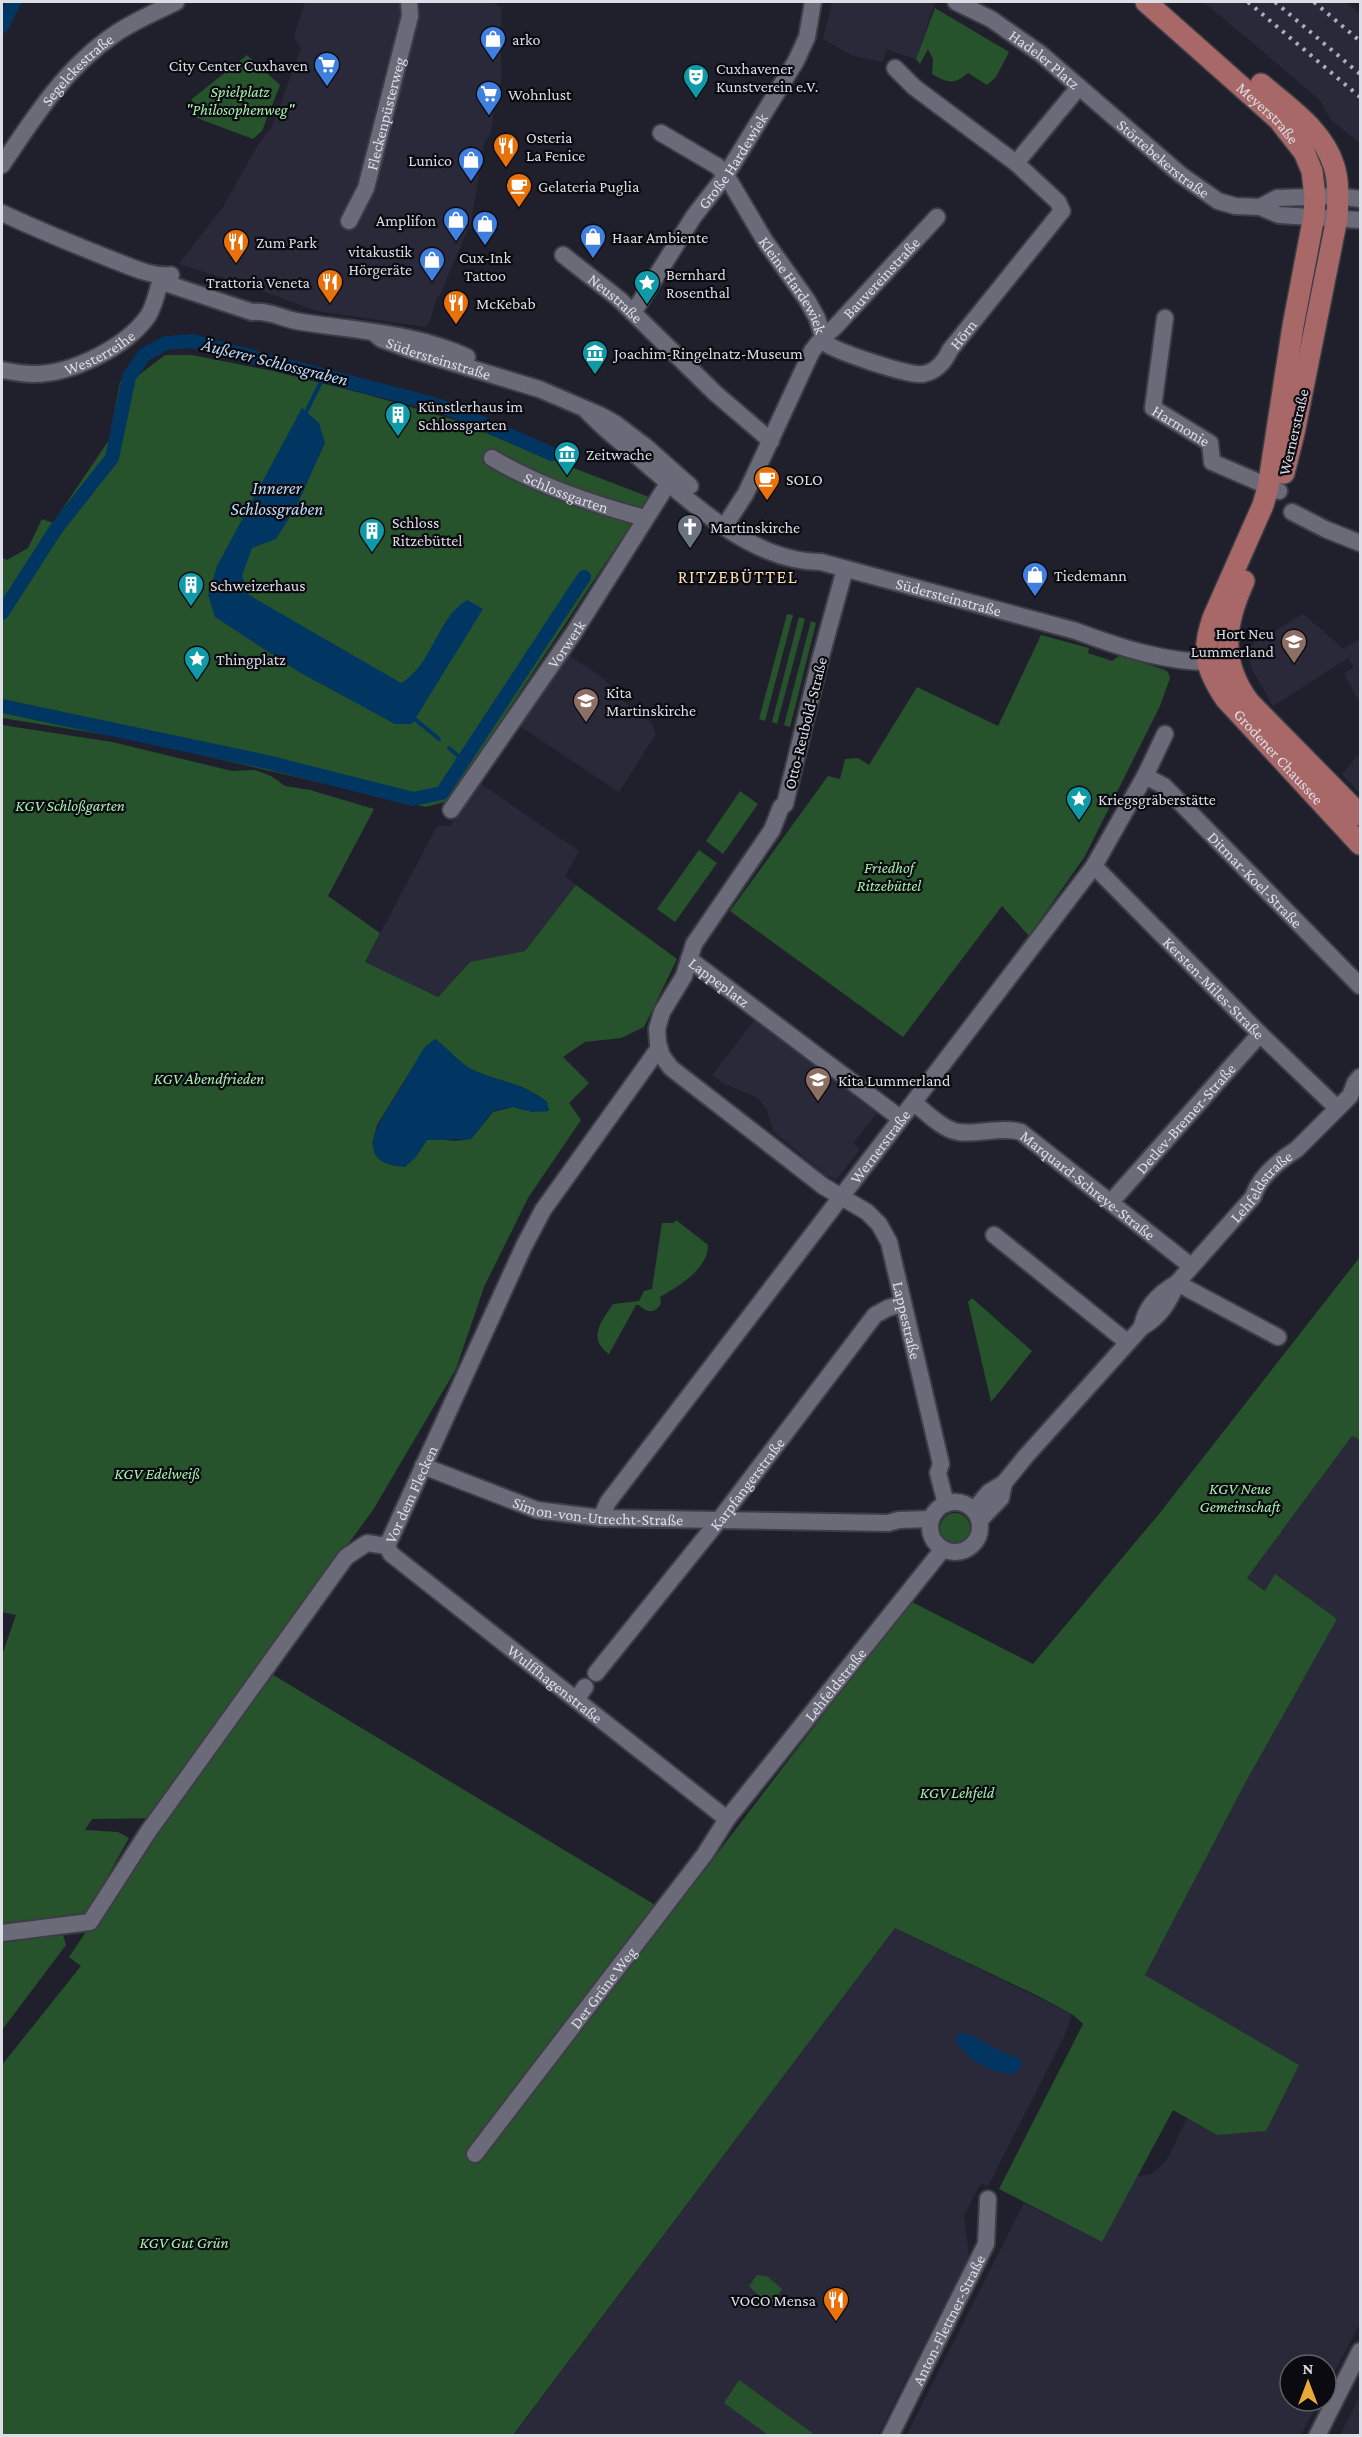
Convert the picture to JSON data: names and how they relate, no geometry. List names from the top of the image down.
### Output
{
  "streets": {
    "main road": ["Meyerstraße", "Wernerstraße", "Grodener Chaussee"],
    "street": [
      "Hadeler Platz",
      "Segelckestraße",
      "Fleckenpüsterweg",
      "Störtebekerstraße",
      "Große Hardewiek",
      "Bauvereinstraße",
      "Kleine Hardewiek",
      "Neustraße",
      "Hörn",
      "Westerreihe",
      "Südersteinstraße",
      "Harmonie",
      "Schlossgarten",
      "Vorwerk",
      "Otto-Reubold-Straße",
      "Ditmar-Koel-Straße",
      "Lappeplatz",
      "Kersten-Miles-Straße",
      "Detlev-Bremer-Straße",
      "Marquard-Schreye-Straße",
      "Lehfeldstraße",
      "Lappestraße",
      "Karpfangerstraße",
      "Vor dem Flecken",
      "Simon-von-Utrecht-Straße",
      "Wulffhagenstraße",
      "Der Grüne Weg",
      "Anton-Flettner-Straße"
    ]
  },
  "crossings": [
    ["Hadeler Platz", "Störtebekerstraße"],
    ["Hadeler Platz", "Hörn"],
    ["Meyerstraße", "Störtebekerstraße"],
    ["Meyerstraße", "Wernerstraße"],
    ["Störtebekerstraße", "Wernerstraße"],
    ["Große Hardewiek", "Kleine Hardewiek"],
    ["Große Hardewiek", "Neustraße"],
    ["Bauvereinstraße", "Kleine Hardewiek"],
    ["Bauvereinstraße", "Hörn"],
    ["Kleine Hardewiek", "Neustraße"],
    ["Kleine Hardewiek", "Hörn"],
    ["Kleine Hardewiek", "Südersteinstraße"],
    ["Westerreihe", "Südersteinstraße"],
    ["Südersteinstraße", "Wernerstraße"],
    ["Südersteinstraße", "Vorwerk"],
    ["Südersteinstraße", "Otto-Reubold-Straße"],
    ["Südersteinstraße", "Grodener Chaussee"],
    ["Harmonie", "Wernerstraße"],
    ["Wernerstraße", "Grodener Chaussee"],
    ["Wernerstraße", "Ditmar-Koel-Straße"],
    ["Wernerstraße", "Lappeplatz"],
    ["Wernerstraße", "Kersten-Miles-Straße"],
    ["Wernerstraße", "Marquard-Schreye-Straße"],
    ["Wernerstraße", "Lappestraße"],
    ["Wernerstraße", "Simon-von-Utrecht-Straße"],
    ["Schlossgarten", "Vorwerk"],
    ["Otto-Reubold-Straße", "Lappeplatz"],
    ["Lappeplatz", "Vor dem Flecken"],
    ["Kersten-Miles-Straße", "Detlev-Bremer-Straße"],
    ["Kersten-Miles-Straße", "Lehfeldstraße"],
    ["Detlev-Bremer-Straße", "Marquard-Schreye-Straße"],
    ["Marquard-Schreye-Straße", "Lehfeldstraße"],
    ["Lehfeldstraße", "Lappestraße"],
    ["Lehfeldstraße", "Simon-von-Utrecht-Straße"],
    ["Lehfeldstraße", "Wulffhagenstraße"],
    ["Lehfeldstraße", "Der Grüne Weg"],
    ["Lappestraße", "Karpfangerstraße"],
    ["Lappestraße", "Simon-von-Utrecht-Straße"],
    ["Karpfangerstraße", "Simon-von-Utrecht-Straße"],
    ["Vor dem Flecken", "Simon-von-Utrecht-Straße"],
    ["Vor dem Flecken", "Wulffhagenstraße"],
    ["Wulffhagenstraße", "Der Grüne Weg"]
  ],
  "districts": ["RITZEBÜTTEL"],
  "water": ["Äußerer Schlossgraben", "Innerer Schlossgraben"],
  "parks": [
    "Spielplatz \"Philosophenweg\"",
    "KGV Schloßgarten",
    "Friedhof Ritzebüttel",
    "KGV Abendfrieden",
    "KGV Edelweiß",
    "KGV Neue Gemeinschaft",
    "KGV Lehfeld",
    "KGV Gut Grün"
  ],
  "places": {
    "shop": [
      "arko",
      "Lunico",
      "Amplifon",
      "Cux-Ink Tattoo",
      "Haar Ambiente",
      "vitakustik Hörgeräte",
      "Tiedemann"
    ],
    "supermarket": ["City Center Cuxhaven", "Wohnlust"],
    "theatre": ["Cuxhavener Kunstverein e.V."],
    "restaurant": [
      "Osteria La Fenice",
      "Zum Park",
      "Trattoria Veneta",
      "McKebab",
      "VOCO Mensa"
    ],
    "cafe": ["Gelateria Puglia", "SOLO"],
    "place": ["Bernhard Rosenthal", "Thingplatz", "Kriegsgräberstätte"],
    "museum": ["Joachim-Ringelnatz-Museum", "Zeitwache"],
    "building": ["Künstlerhaus im Schlossgarten", "Schloss Ritzebüttel", "Schweizerhaus"],
    "church": ["Martinskirche"],
    "school or university": ["Hort Neu Lummerland", "Kita Martinskirche", "Kita Lummerland"]
  },
  "north": "top"
}
